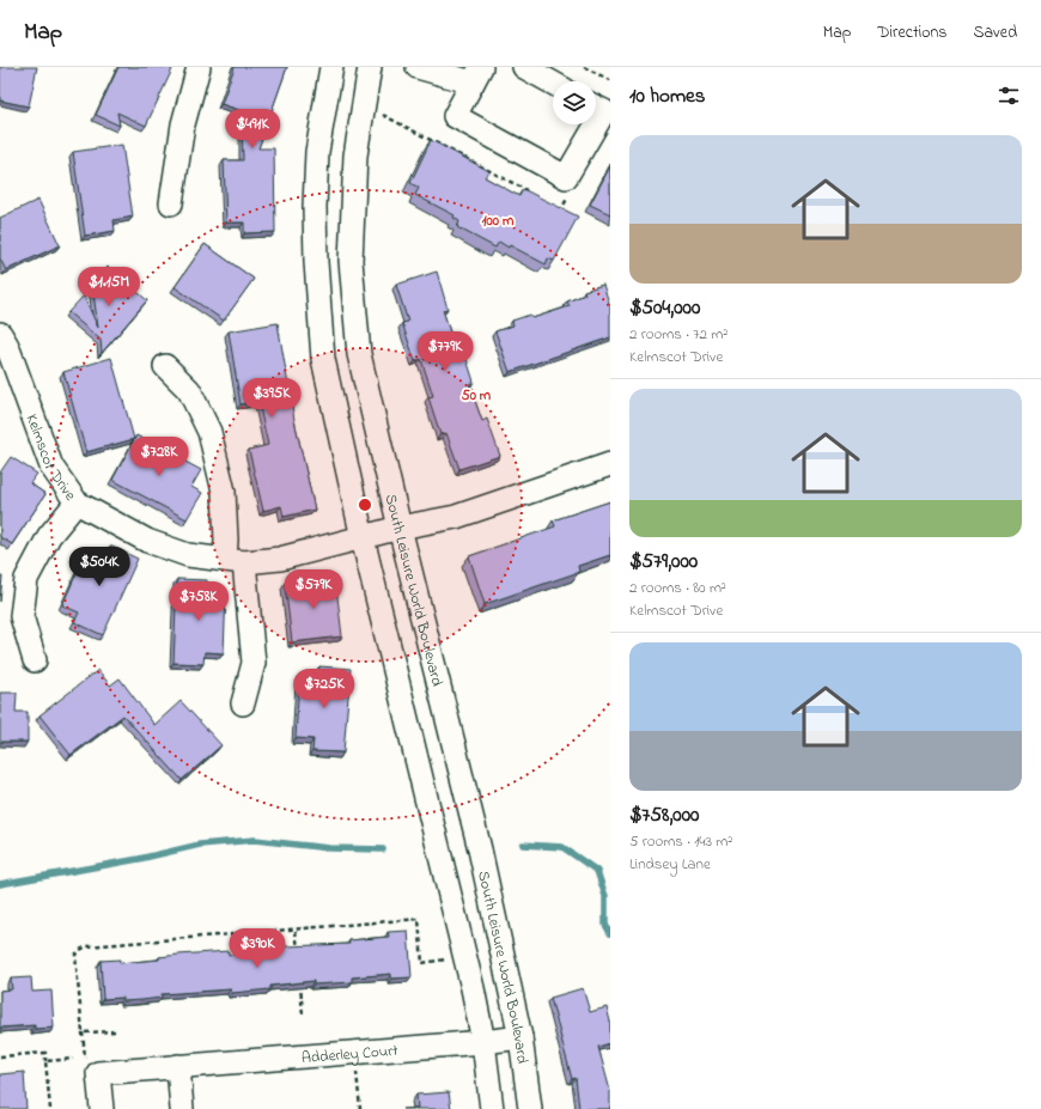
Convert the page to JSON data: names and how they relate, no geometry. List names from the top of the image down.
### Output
{
  "streets": {
    "street": ["Kelmscot Drive", "South Leisure World Boulevard", "Adderley Court"]
  },
  "crossings": [
    ["Kelmscot Drive", "South Leisure World Boulevard"],
    ["South Leisure World Boulevard", "Adderley Court"]
  ],
  "page": {
    "header": "Map",
    "nav": ["Map", "Directions", "Saved"],
    "heading": "10 homes",
    "price": [
      "$491K",
      "$1.15M",
      "$779K",
      "$395K",
      "$728K",
      "$504K",
      "$579K",
      "$758K",
      "$725K",
      "$390K"
    ],
    "list": [
      {
        "name": "$504,000",
        "note": "2 rooms · 72 m² · Kelmscot Drive"
      },
      {
        "name": "$579,000",
        "note": "2 rooms · 80 m² · Kelmscot Drive"
      },
      {
        "name": "$758,000",
        "note": "5 rooms · 143 m² · Lindsey Lane"
      }
    ]
  },
  "rings": ["100 m", "50 m"]
}
